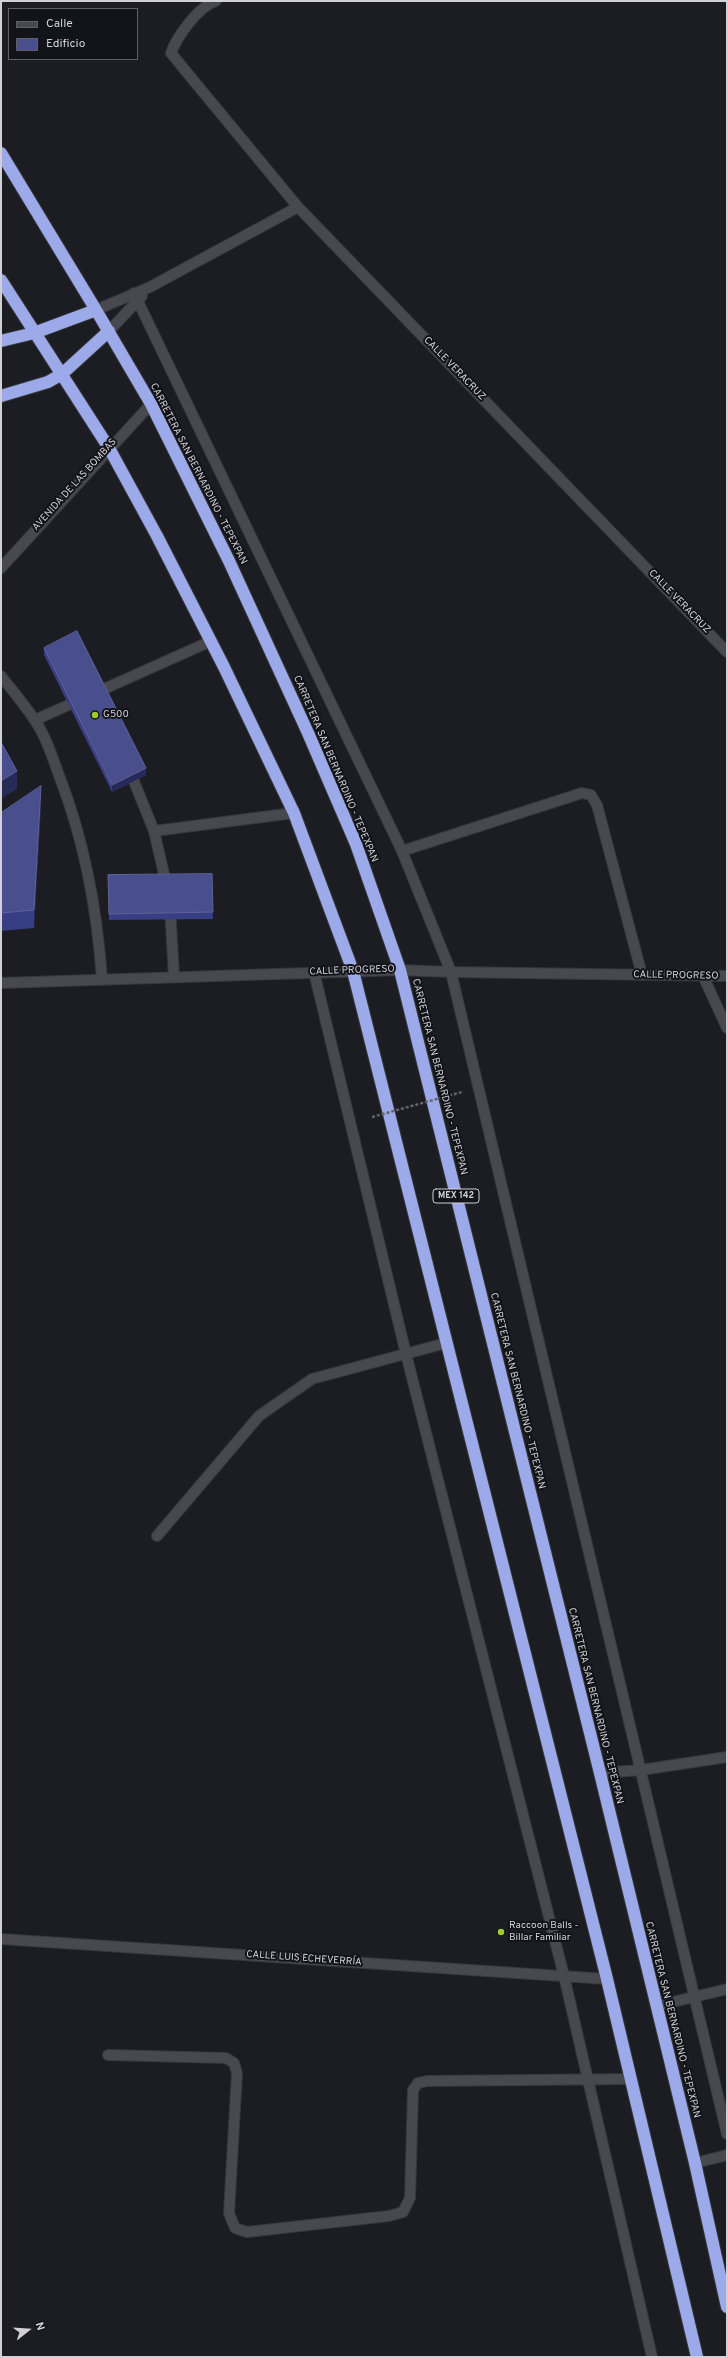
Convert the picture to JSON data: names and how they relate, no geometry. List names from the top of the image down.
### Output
{
  "streets": {
    "highway": ["CARRETERA SAN BERNARDINO - TEPEXPAN", "MEX 142"],
    "street": [
      "CALLE VERACRUZ",
      "AVENIDA DE LAS BOMBAS",
      "CALLE PROGRESO",
      "CALLE LUIS ECHEVERRÍA"
    ]
  },
  "crossings": [
    ["CARRETERA SAN BERNARDINO - TEPEXPAN", "AVENIDA DE LAS BOMBAS"],
    ["CARRETERA SAN BERNARDINO - TEPEXPAN", "CALLE PROGRESO"]
  ],
  "places": ["G500", "Raccoon Balls - Billar Familiar"],
  "legend": ["Calle", "Edificio"],
  "north": "right"
}
